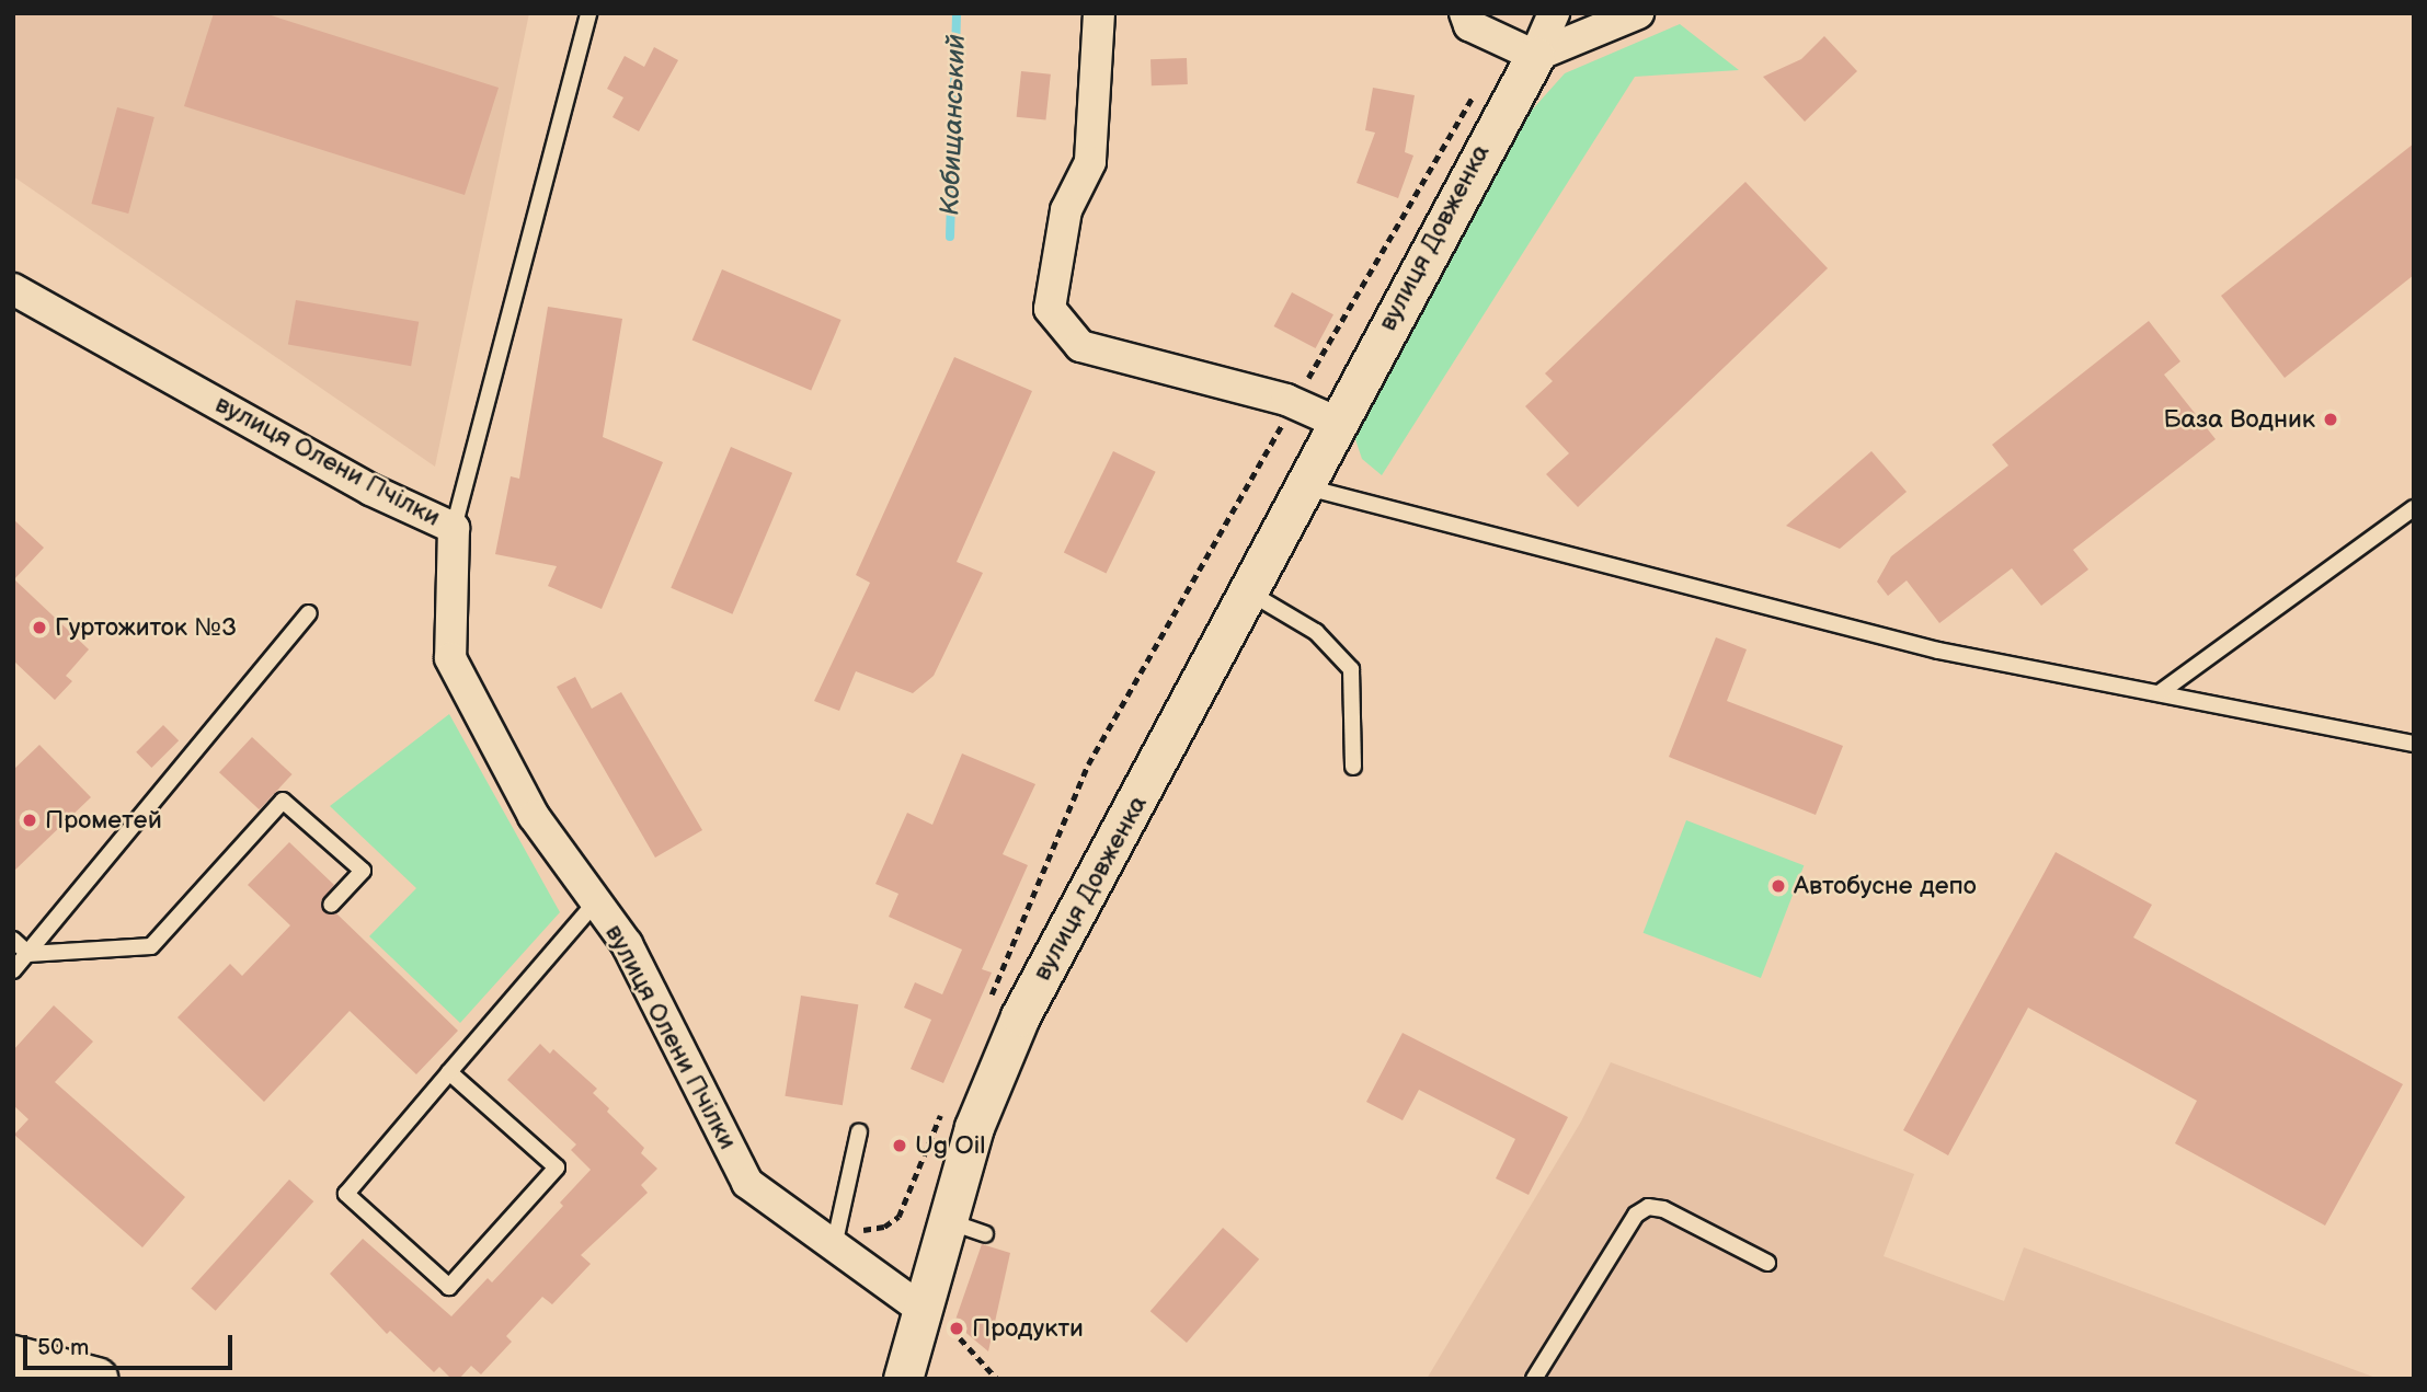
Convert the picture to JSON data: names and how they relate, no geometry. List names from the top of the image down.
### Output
{
  "streets": {
    "street": ["вулиця Довженка", "вулиця Олени Пчілки"]
  },
  "crossings": [
    ["вулиця Довженка", "вулиця Олени Пчілки"]
  ],
  "water": ["Кобищанський"],
  "places": [
    "База Водник",
    "Гуртожиток №3",
    "Прометей",
    "Автобусне депо",
    "Ug Oil",
    "Продукти"
  ],
  "scale_bar": "50 m"
}
